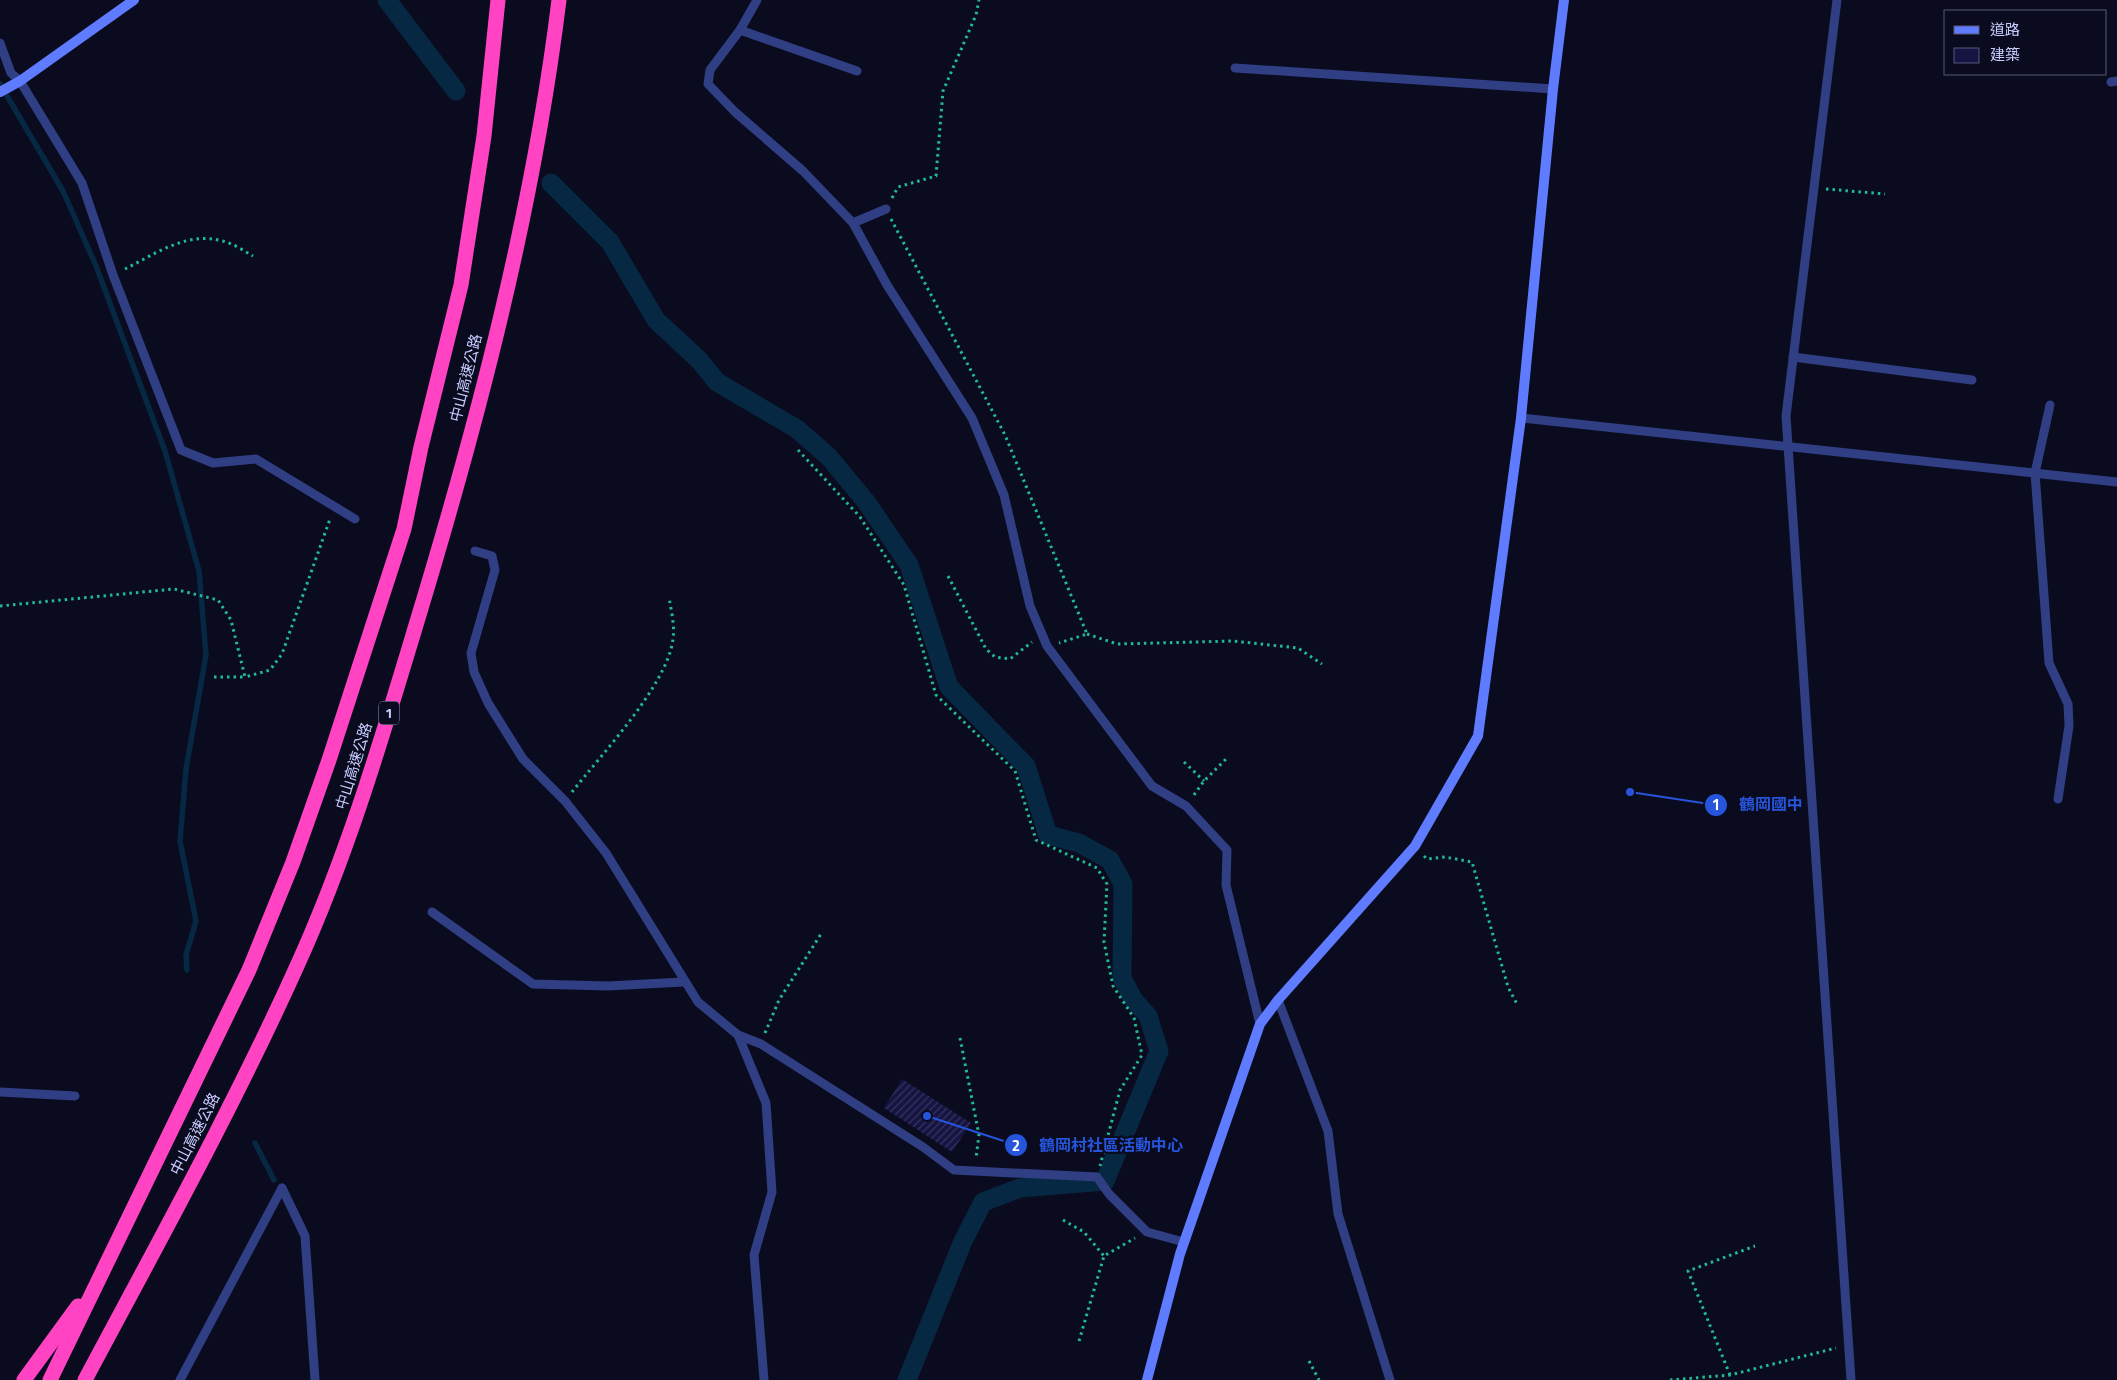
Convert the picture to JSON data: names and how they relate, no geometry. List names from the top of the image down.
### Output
{
  "streets": {
    "highway": ["中山高速公路", "1"]
  },
  "places": ["鶴岡國中", "鶴岡村社區活動中心"],
  "legend": ["道路", "建築"]
}
